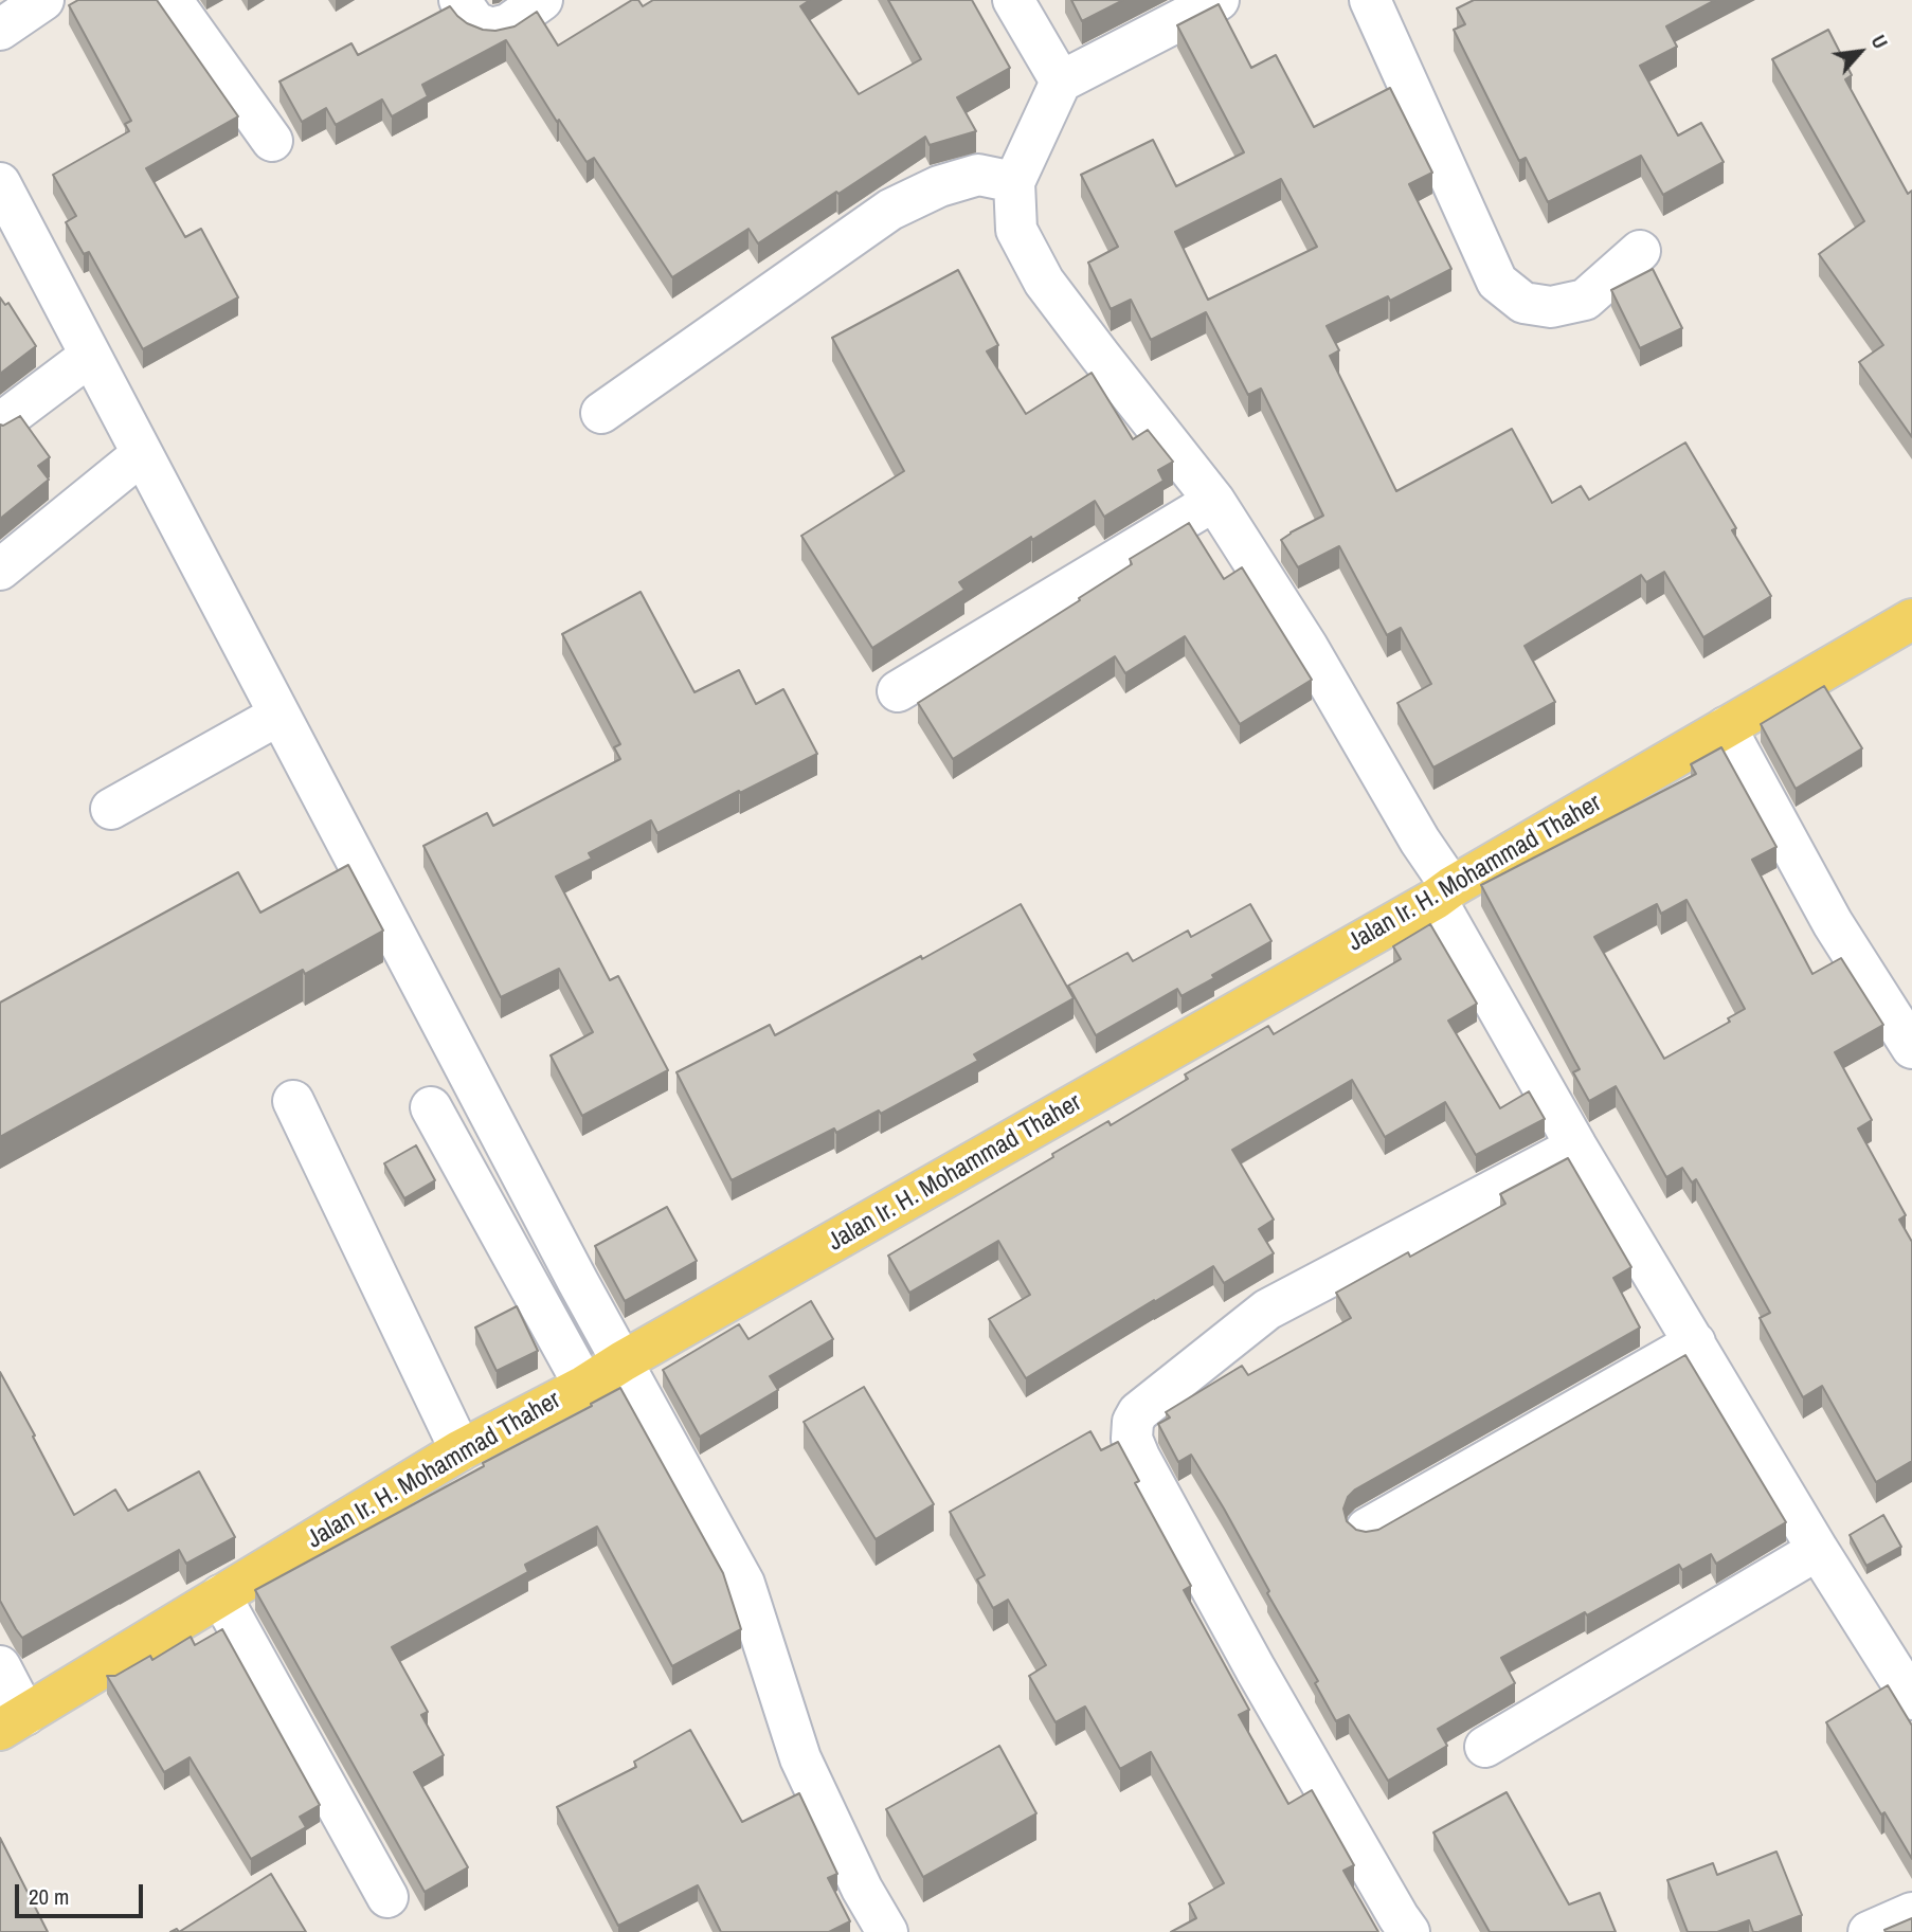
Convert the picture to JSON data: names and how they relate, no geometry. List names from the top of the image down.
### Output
{
  "streets": {
    "main road": ["Jalan Ir. H. Mohammad Thaher"]
  },
  "scale_bar": "20 m",
  "north": "top right"
}
